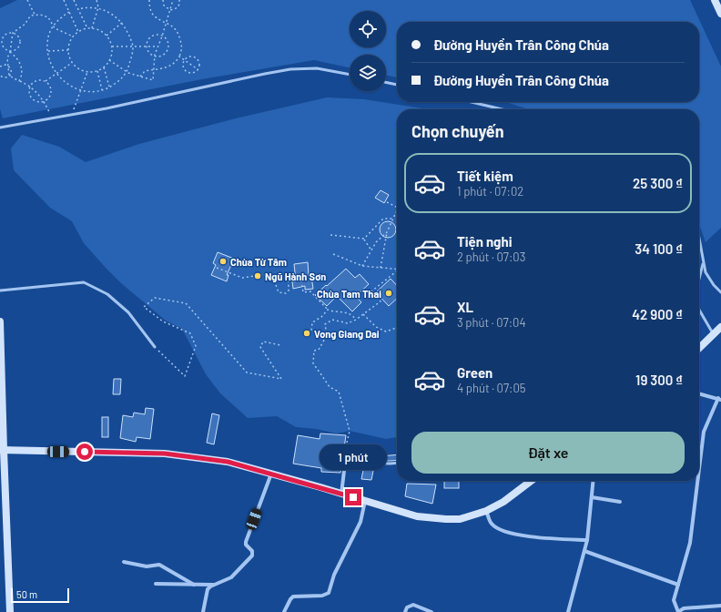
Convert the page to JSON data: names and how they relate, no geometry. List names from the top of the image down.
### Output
{
  "places": [
    "Chùa Từ Tâm",
    "Ngũ Hành Sơn",
    "Chùa Tam Thai",
    "Vong Giang Dai"
  ],
  "scale_bar": "50 m",
  "page": {
    "banner": ["Đường Huyền Trân Công Chúa", "Đường Huyền Trân Công Chúa"],
    "heading": "Chọn chuyến",
    "list": [
      {
        "name": "Tiết kiệm",
        "note": "1 phút · 07:02",
        "value": "25 300 ₫"
      },
      {
        "name": "Tiện nghi",
        "note": "2 phút · 07:03",
        "value": "34 100 ₫"
      },
      {
        "name": "XL",
        "note": "3 phút · 07:04",
        "value": "42 900 ₫"
      },
      {
        "name": "Green",
        "note": "4 phút · 07:05",
        "value": "19 300 ₫"
      }
    ],
    "buttons": "Đặt xe",
    "bubble": "1 phút",
    "scale": "50 m"
  }
}
